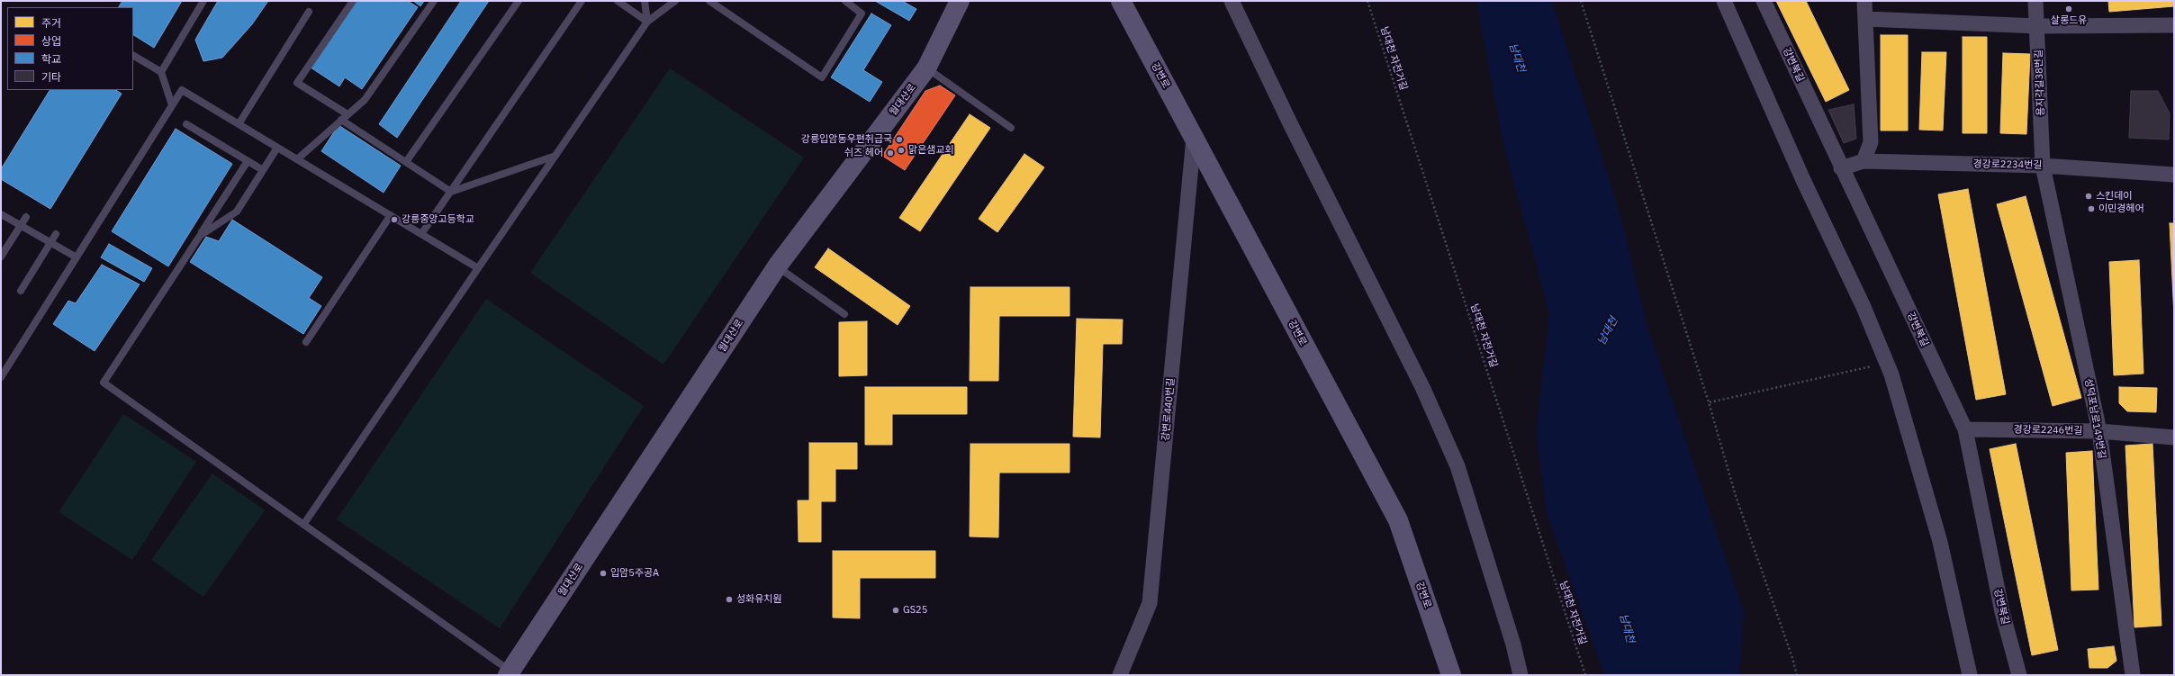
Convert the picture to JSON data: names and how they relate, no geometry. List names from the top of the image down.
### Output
{
  "streets": {
    "street": [
      "강변북길",
      "강변로",
      "용지각길38번길",
      "월대산로",
      "경강로2234번길",
      "강변로440번길",
      "성덕포남로149번길",
      "경강로2246번길"
    ],
    "path": ["남대천 자전거길"]
  },
  "crossings": [
    ["강변북길", "경강로2234번길"],
    ["강변북길", "경강로2246번길"],
    ["강변로", "강변로440번길"],
    ["용지각길38번길", "경강로2234번길"],
    ["용지각길38번길", "성덕포남로149번길"],
    ["경강로2234번길", "성덕포남로149번길"],
    ["성덕포남로149번길", "경강로2246번길"]
  ],
  "water": ["남대천"],
  "places": [
    "살롱드유",
    "강릉입암동우편취급국",
    "맑은샘교회",
    "쉬즈 헤어",
    "스킨데이",
    "이민경헤어",
    "강릉중앙고등학교",
    "입암5주공A",
    "성화유치원",
    "GS25"
  ],
  "legend": [
    "주거",
    "상업",
    "학교",
    "기타"
  ]
}
